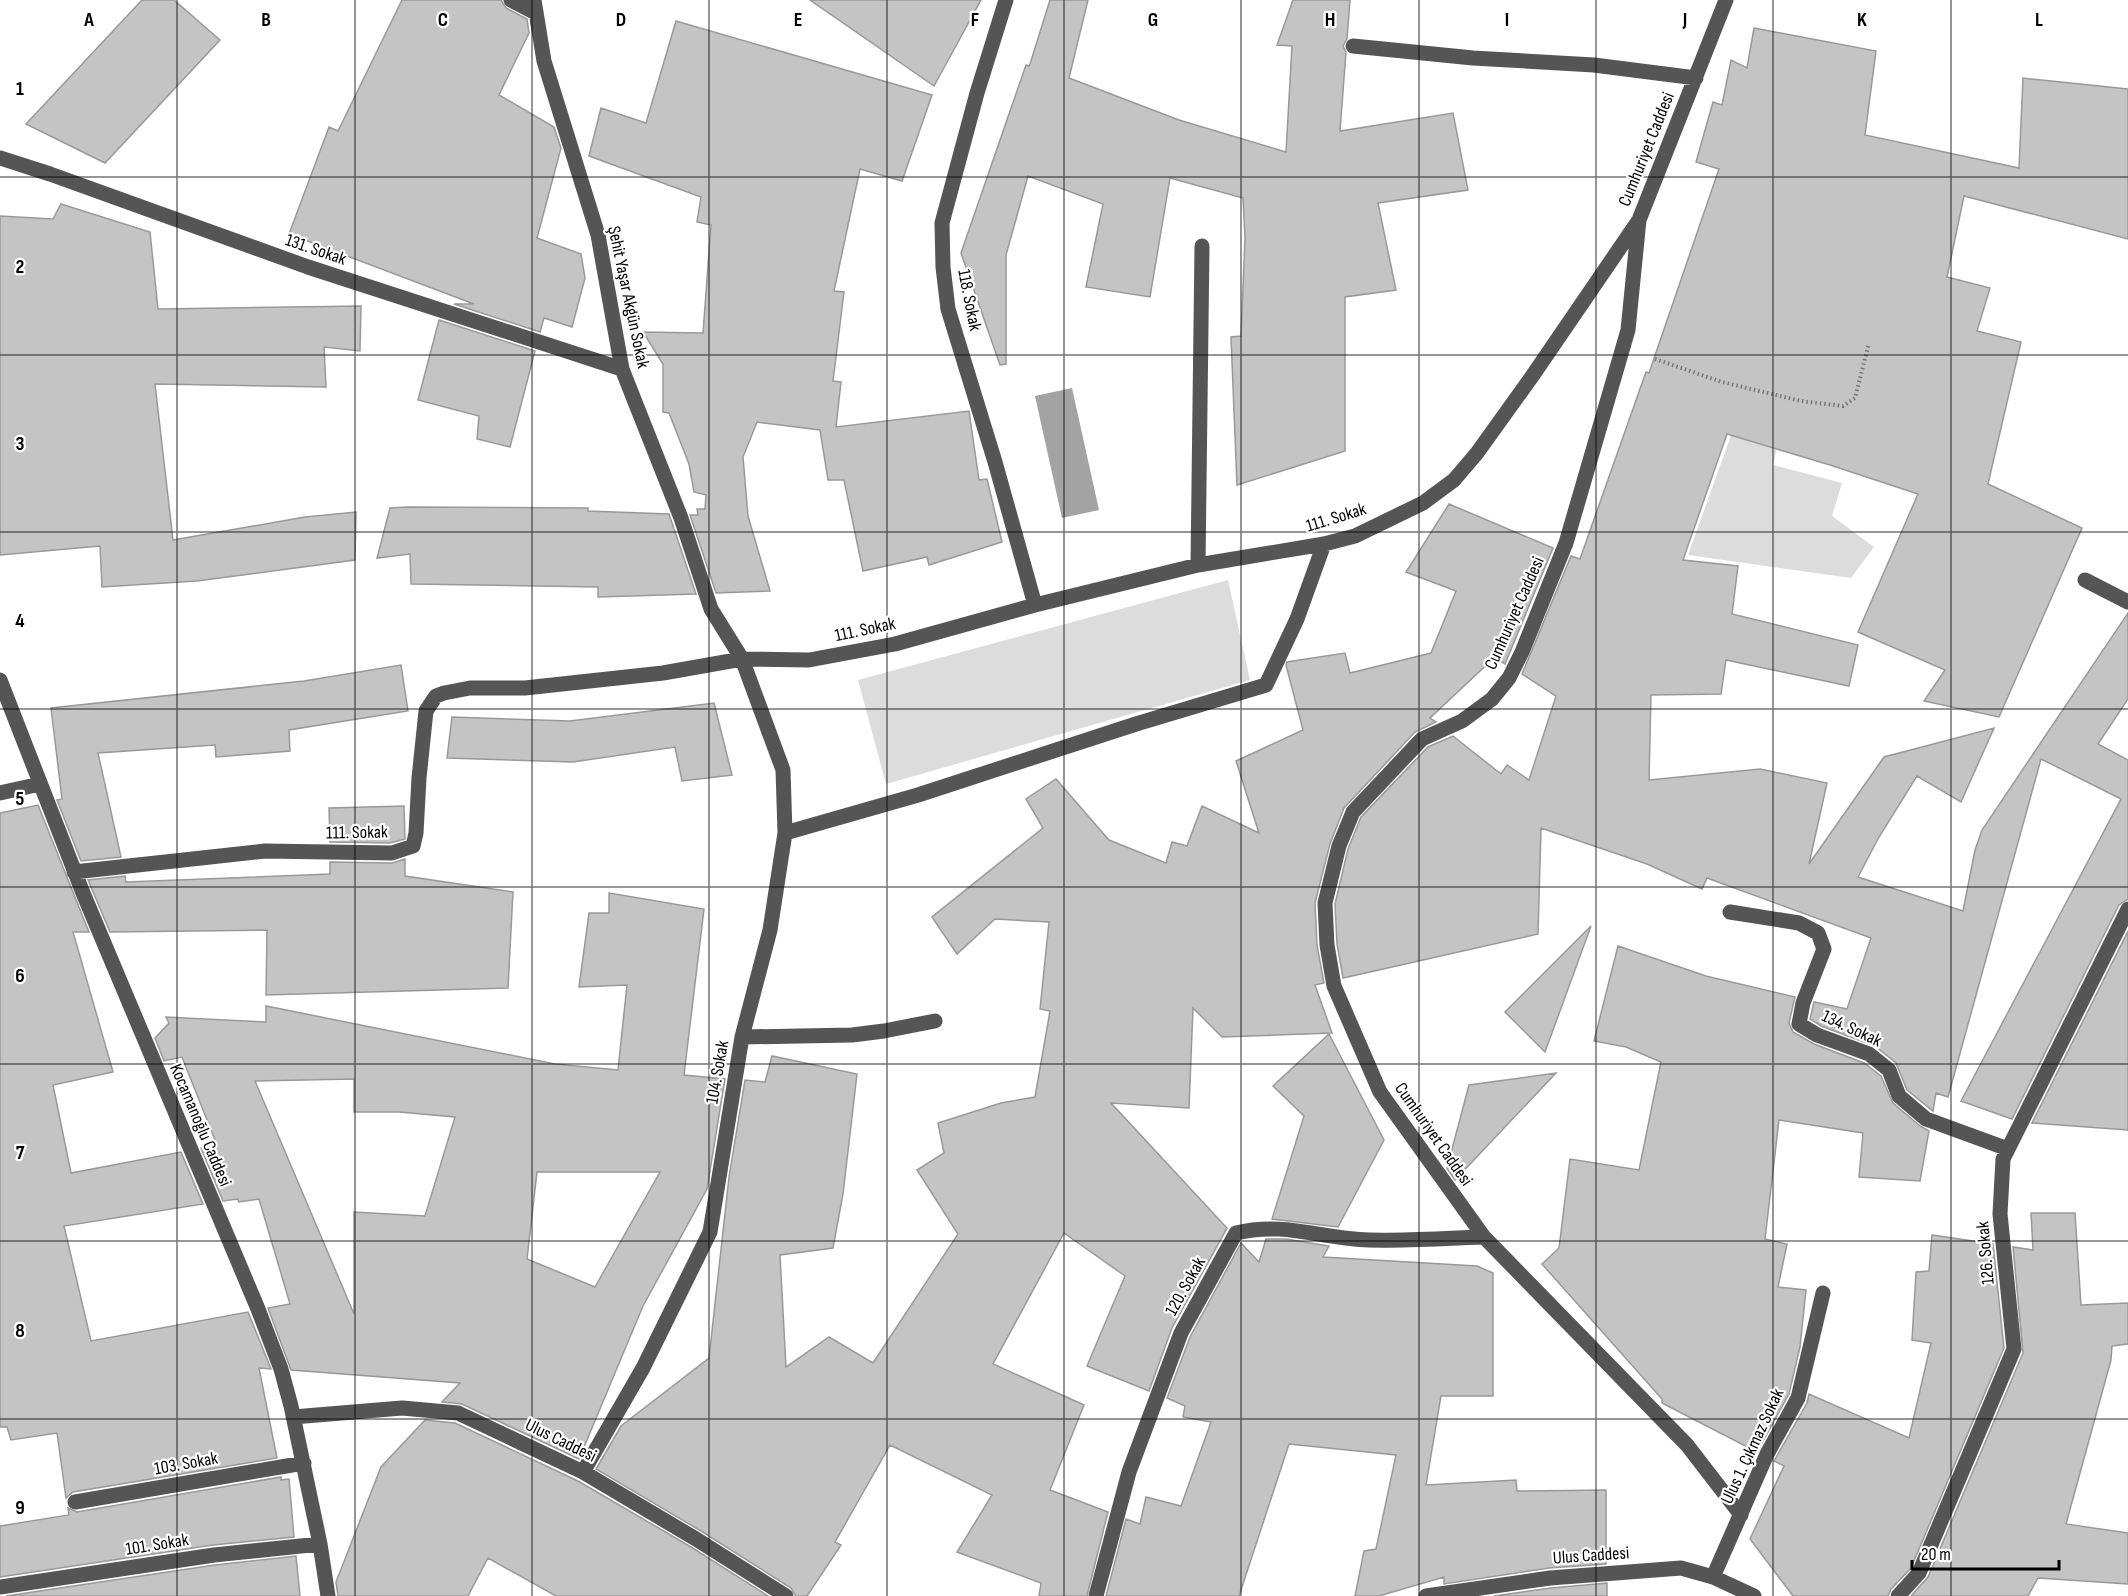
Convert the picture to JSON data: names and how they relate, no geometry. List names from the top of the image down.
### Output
{
  "streets": {
    "street": [
      "Cumhuriyet Caddesi",
      "131. Sokak",
      "Şehit Yaşar Akgün Sokak",
      "118. Sokak",
      "111. Sokak",
      "134. Sokak",
      "104. Sokak",
      "Kocamanoğlu Caddesi",
      "126. Sokak",
      "120. Sokak",
      "Ulus Caddesi",
      "Ulus 1. Çıkmaz Sokak",
      "103. Sokak",
      "101. Sokak"
    ]
  },
  "crossings": [
    ["Cumhuriyet Caddesi", "111. Sokak"],
    ["Cumhuriyet Caddesi", "120. Sokak"],
    ["Cumhuriyet Caddesi", "Ulus 1. Çıkmaz Sokak"],
    ["131. Sokak", "Şehit Yaşar Akgün Sokak"],
    ["Şehit Yaşar Akgün Sokak", "111. Sokak"],
    ["Şehit Yaşar Akgün Sokak", "104. Sokak"],
    ["118. Sokak", "111. Sokak"],
    ["111. Sokak", "104. Sokak"],
    ["111. Sokak", "Kocamanoğlu Caddesi"],
    ["134. Sokak", "126. Sokak"],
    ["104. Sokak", "Ulus Caddesi"],
    ["Kocamanoğlu Caddesi", "Ulus Caddesi"],
    ["Kocamanoğlu Caddesi", "103. Sokak"],
    ["Kocamanoğlu Caddesi", "101. Sokak"],
    ["Ulus Caddesi", "Ulus 1. Çıkmaz Sokak"]
  ],
  "scale_bar": "20 m",
  "grid": {
    "columns": [
      "A",
      "B",
      "C",
      "D",
      "E",
      "F",
      "G",
      "H",
      "I",
      "J",
      "K",
      "L"
    ],
    "rows": [
      "1",
      "2",
      "3",
      "4",
      "5",
      "6",
      "7",
      "8",
      "9"
    ]
  }
}
